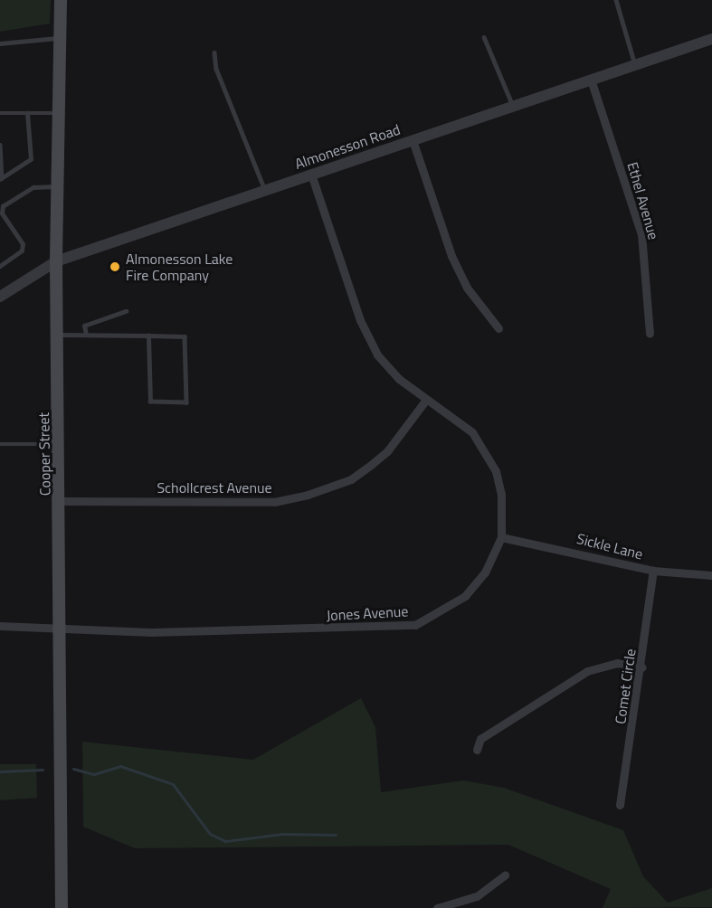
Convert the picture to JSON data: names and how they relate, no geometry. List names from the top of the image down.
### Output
{
  "streets": {
    "main road": ["Cooper Street"],
    "street": [
      "Almonesson Road",
      "Ethel Avenue",
      "Schollcrest Avenue",
      "Sickle Lane",
      "Jones Avenue",
      "Comet Circle"
    ]
  },
  "crossings": [
    ["Almonesson Road", "Ethel Avenue"],
    ["Almonesson Road", "Cooper Street"],
    ["Almonesson Road", "Jones Avenue"],
    ["Cooper Street", "Schollcrest Avenue"],
    ["Cooper Street", "Jones Avenue"],
    ["Schollcrest Avenue", "Jones Avenue"],
    ["Sickle Lane", "Jones Avenue"],
    ["Sickle Lane", "Comet Circle"]
  ],
  "places": ["Almonesson Lake Fire Company"]
}
